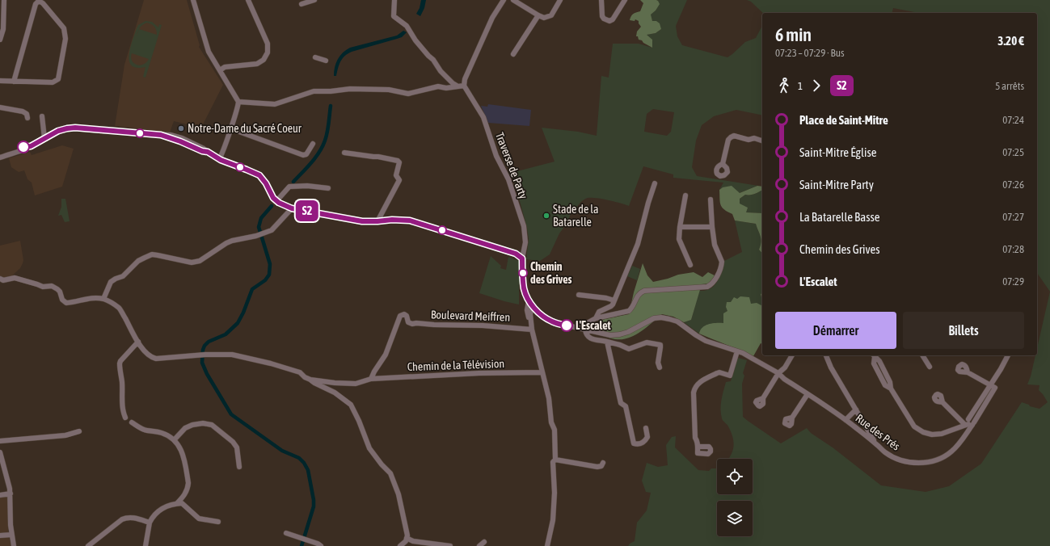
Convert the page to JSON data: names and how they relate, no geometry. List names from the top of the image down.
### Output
{
  "streets": {
    "street": [
      "Traverse de Party",
      "Boulevard Meiffren",
      "Chemin de la Télévision",
      "Rue des Prés"
    ]
  },
  "crossings": [
    ["Boulevard Meiffren", "Chemin de la Télévision"]
  ],
  "places": [
    "Notre-Dame du Sacré Coeur",
    "Stade de la Batarelle",
    "Chemin des Grives",
    "L'Escalet"
  ],
  "lines": ["bus line S2"],
  "page": {
    "on_map": "S2",
    "heading": ["6 min", "07:23 – 07:29 · Bus", "3.20 €"],
    "legs": ["1", "S2", "5 arrêts"],
    "list": [
      {
        "name": "Place de Saint-Mitre",
        "value": "07:24"
      },
      {
        "name": "Saint-Mitre Église",
        "value": "07:25"
      },
      {
        "name": "Saint-Mitre Party",
        "value": "07:26"
      },
      {
        "name": "La Batarelle Basse",
        "value": "07:27"
      },
      {
        "name": "Chemin des Grives",
        "value": "07:28"
      },
      {
        "name": "L'Escalet",
        "value": "07:29"
      }
    ],
    "buttons": ["Démarrer", "Billets"]
  }
}
